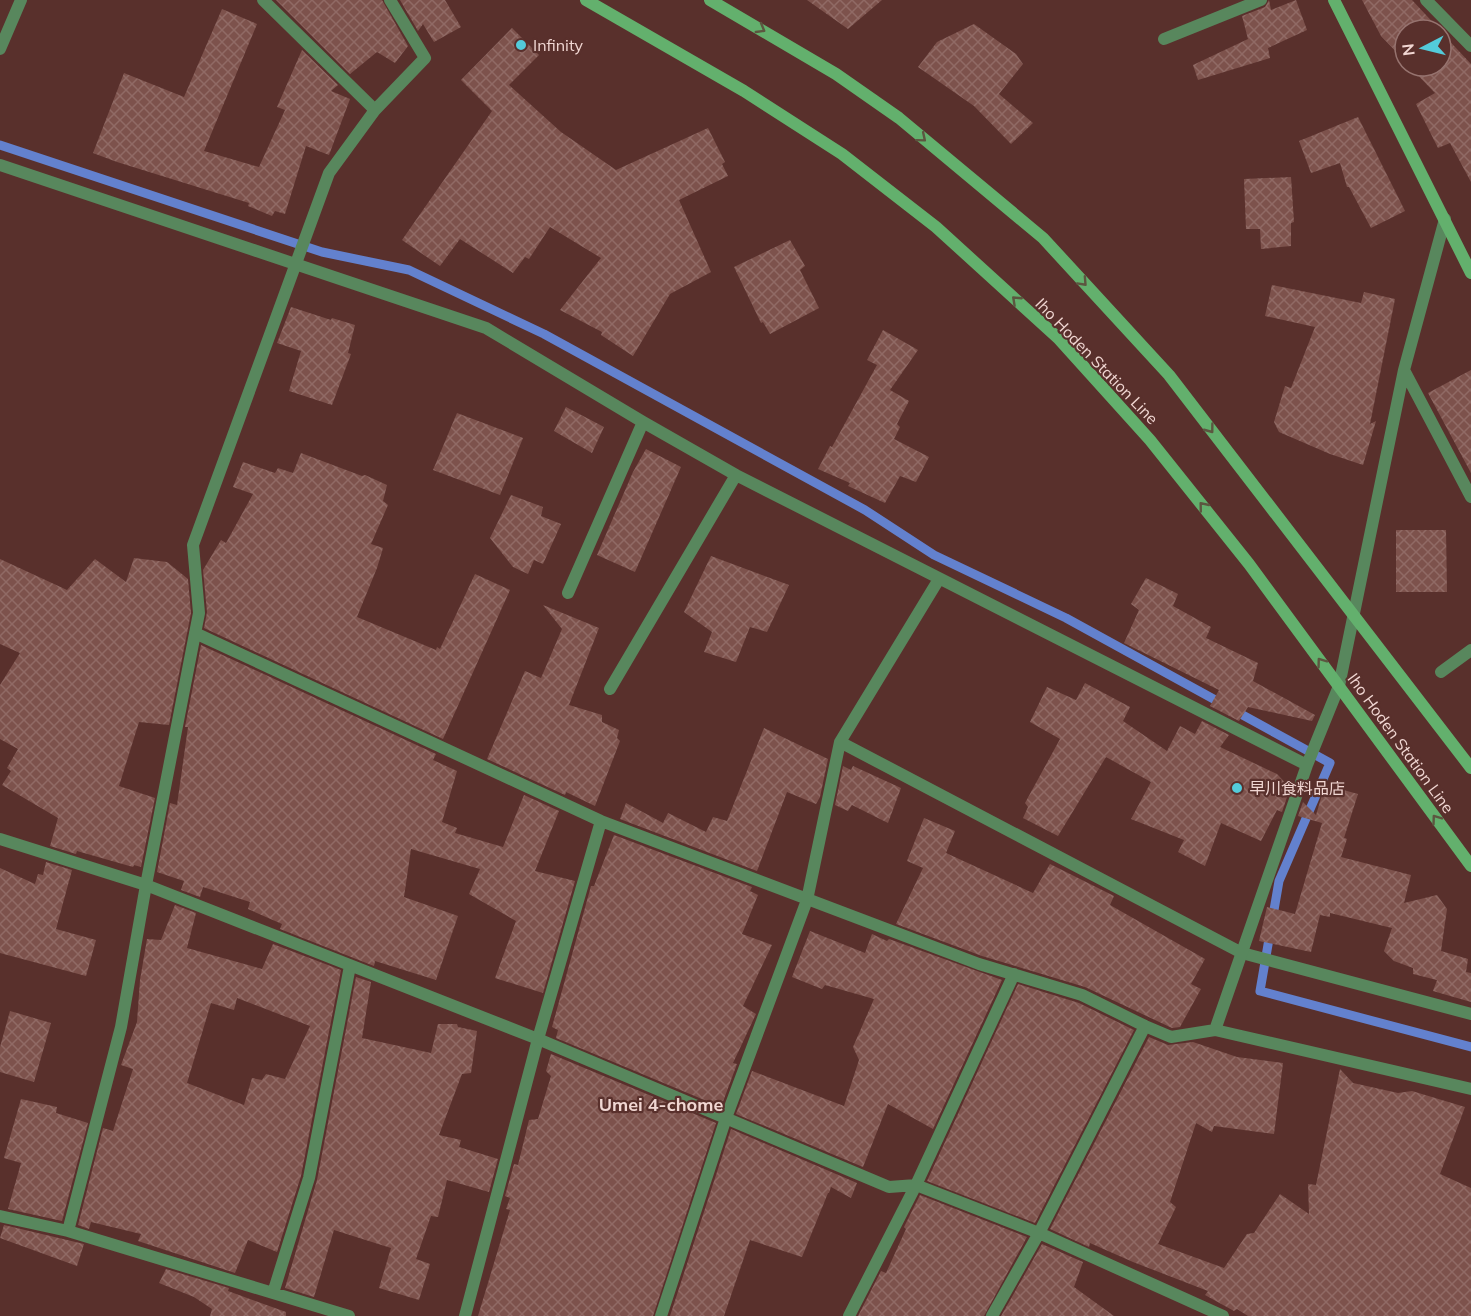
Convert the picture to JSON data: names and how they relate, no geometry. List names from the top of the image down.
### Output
{
  "streets": {
    "main road": ["Iho Hoden Station Line"]
  },
  "districts": ["Umei 4-chome"],
  "places": ["Infinity", "早川食料品店"],
  "north": "left"
}
